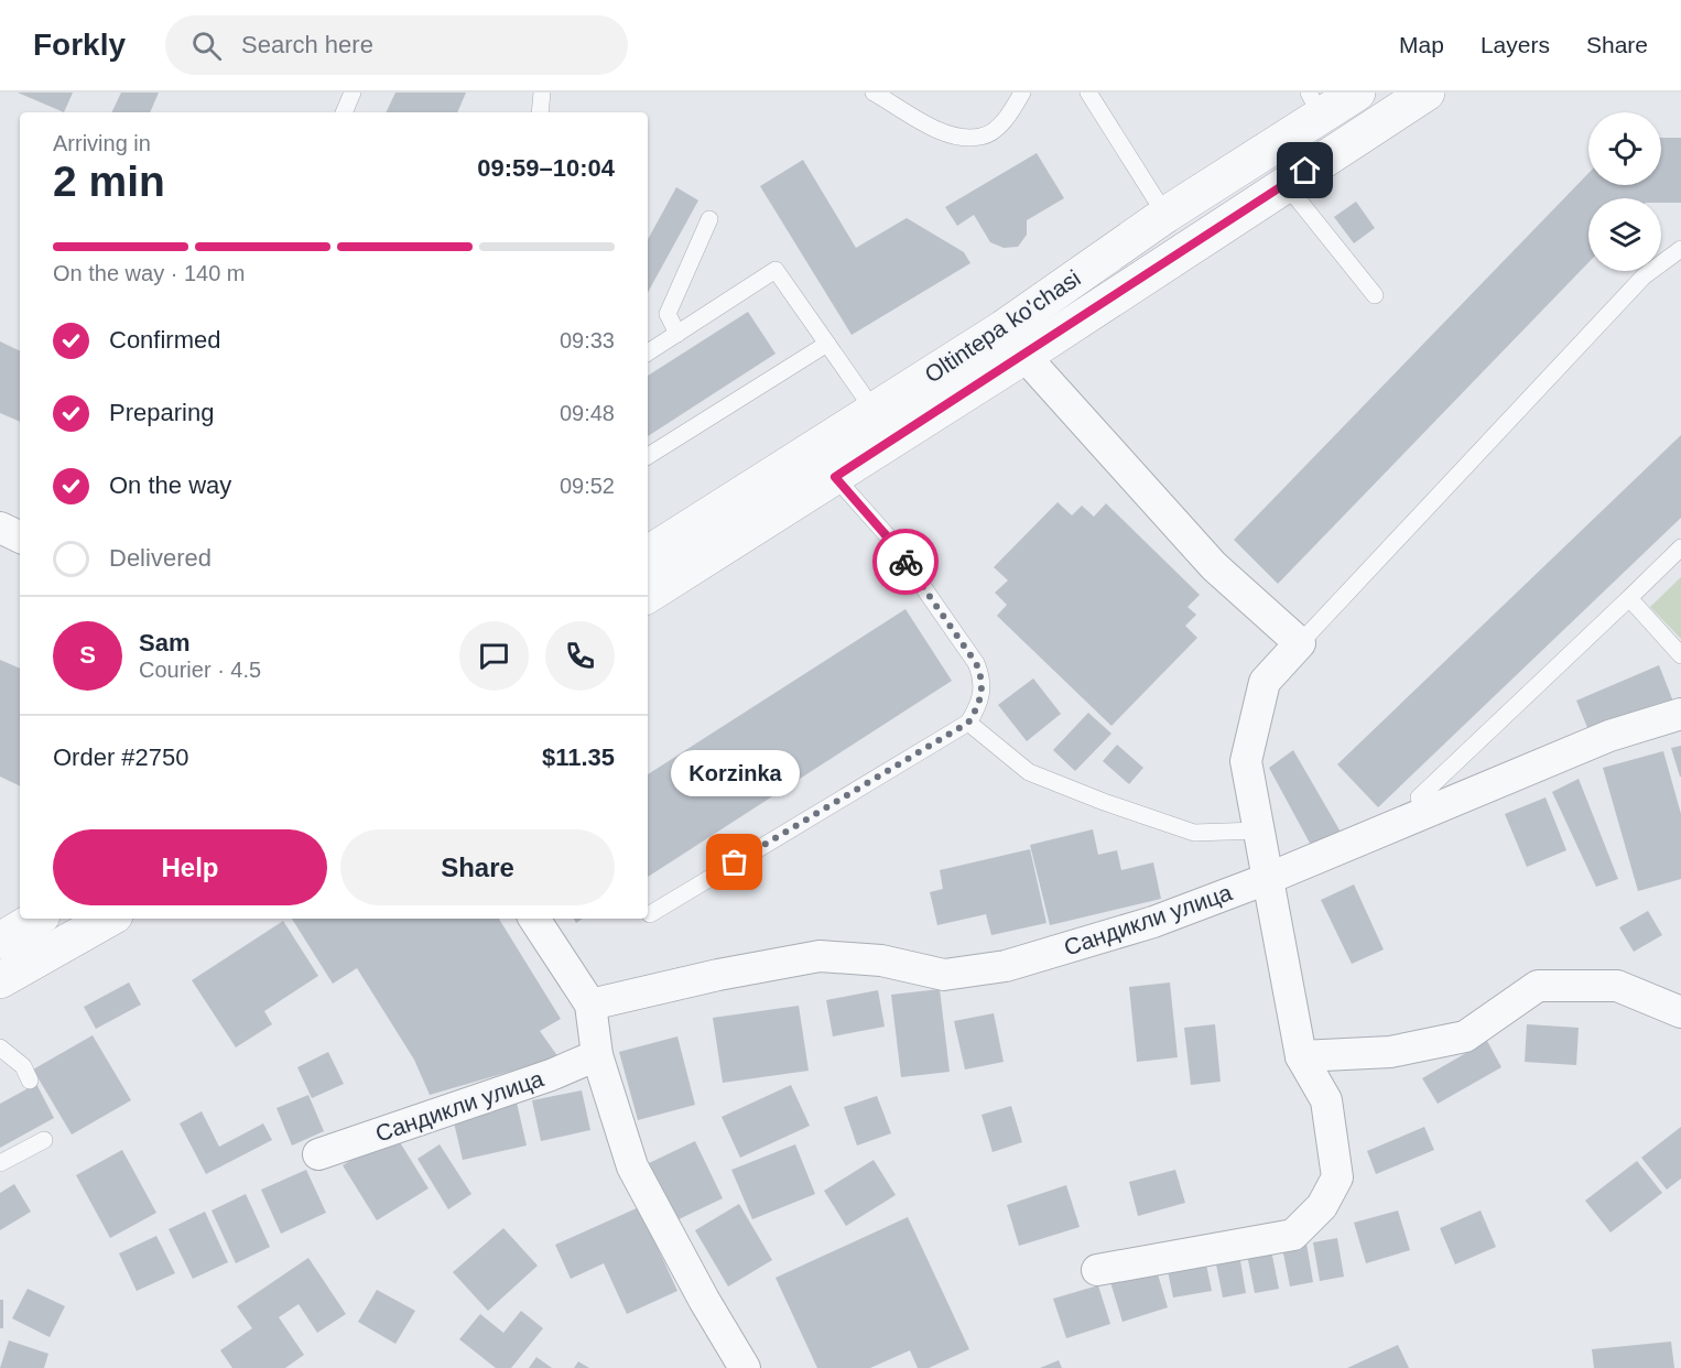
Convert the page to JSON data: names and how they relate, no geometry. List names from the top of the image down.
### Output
{
  "streets": {
    "street": ["Oltintepa ko'chasi", "Сандикли улица"]
  },
  "places": ["Korzinka"],
  "page": {
    "header": "Forkly",
    "search": "Search here",
    "nav": ["Map", "Layers", "Share"],
    "heading": ["2 min", "Arriving in", "09:59–10:04"],
    "panel": [
      "Sam",
      "Courier · 4.5",
      "Order #2750",
      "$11.35"
    ],
    "bar": "On the way · 140 m",
    "list": [
      ["Confirmed", "09:33"],
      ["Preparing", "09:48"],
      ["On the way", "09:52"],
      "Delivered"
    ],
    "round": "S",
    "bubble": "Korzinka",
    "buttons": ["Help", "Share"]
  }
}
